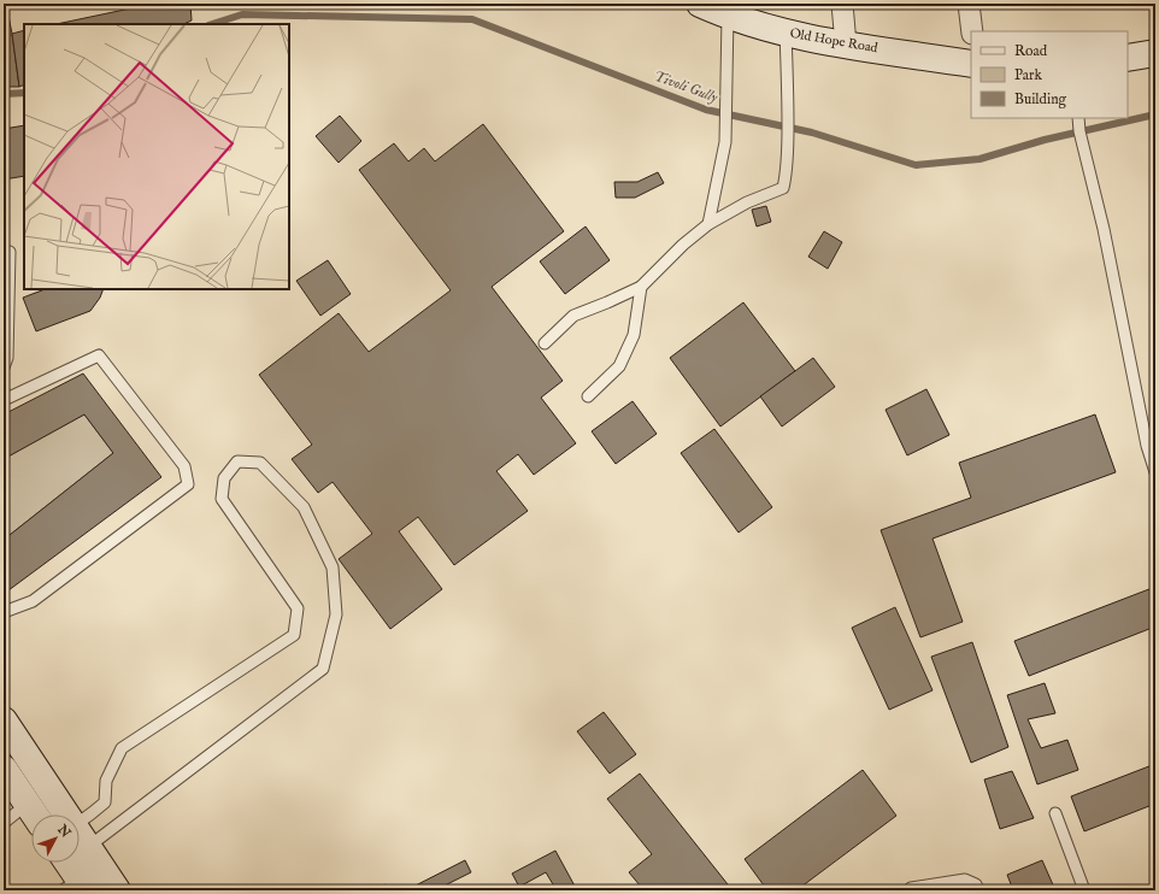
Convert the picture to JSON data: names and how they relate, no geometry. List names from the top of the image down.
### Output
{
  "streets": {
    "main road": ["Old Hope Road"]
  },
  "water": ["Tivoli Gully"],
  "legend": ["Road", "Park", "Building"],
  "north": "top right"
}
